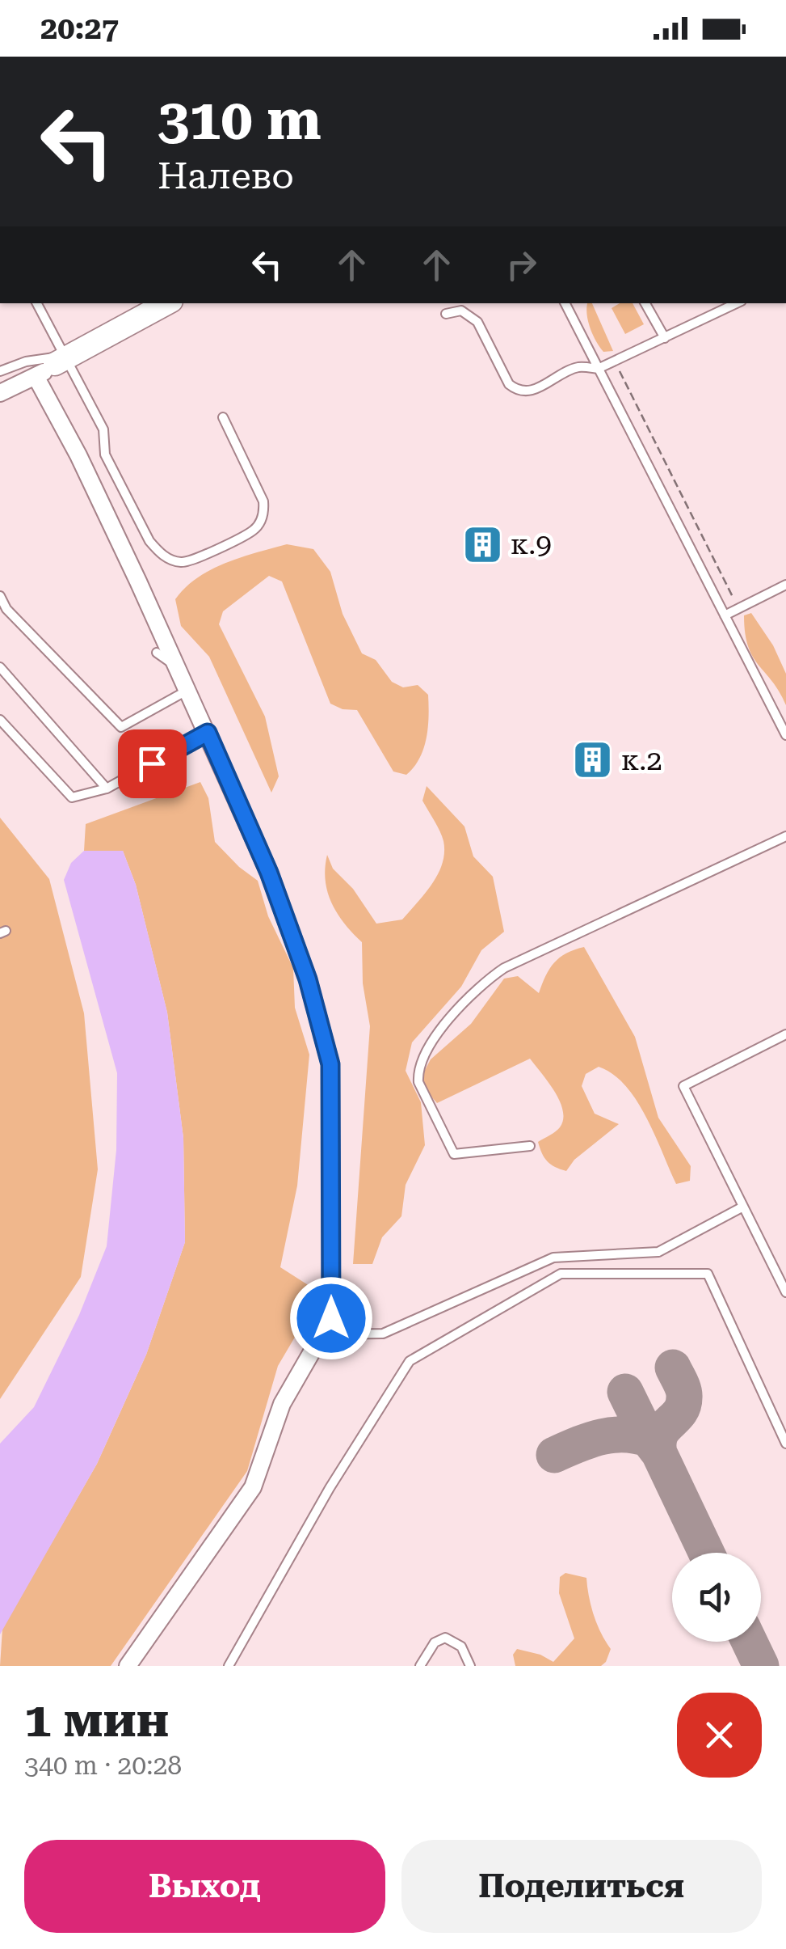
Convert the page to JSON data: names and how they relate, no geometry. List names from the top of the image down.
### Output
{
  "places": {
    "building": ["к.9", "к.2"]
  },
  "page": {
    "status": "20:27",
    "turn": ["310 m", "Налево"],
    "heading": ["1 мин", "340 m · 20:28"],
    "buttons": ["Выход", "Поделиться"]
  }
}
